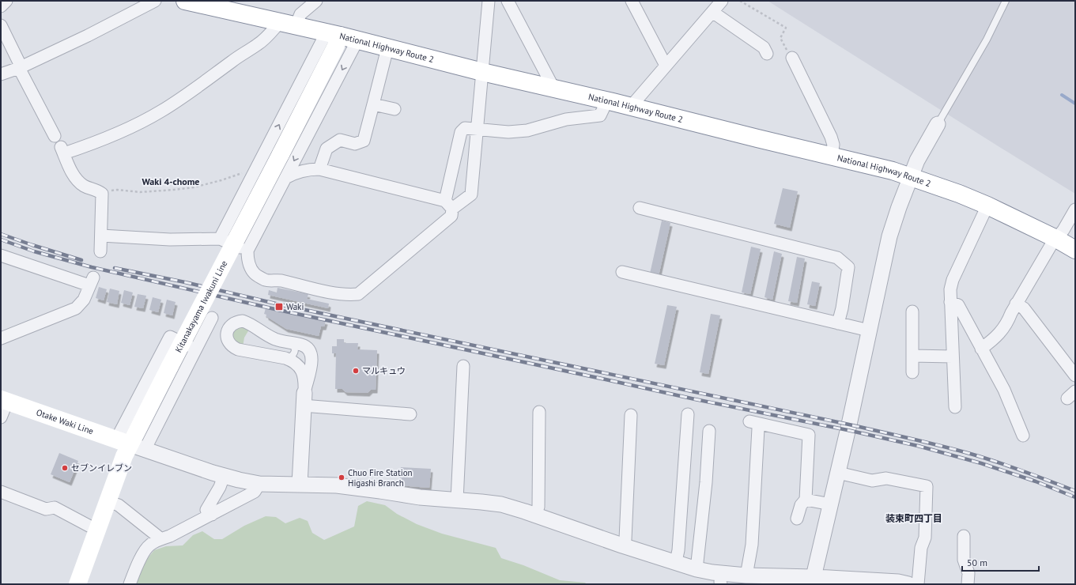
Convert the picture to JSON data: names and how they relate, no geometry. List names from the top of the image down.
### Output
{
  "streets": {
    "main road": ["National Highway Route 2", "Kitanakayama Iwakuni Line", "Otake Waki Line"]
  },
  "crossings": [
    ["National Highway Route 2", "Kitanakayama Iwakuni Line"],
    ["Kitanakayama Iwakuni Line", "Otake Waki Line"]
  ],
  "districts": ["Waki 4-chome", "装束町四丁目"],
  "places": {
    "transit": ["Waki"],
    "other": ["マルキュウ", "セブンイレブン", "Chuo Fire Station Higashi Branch"]
  },
  "scale_bar": "50 m"
}
